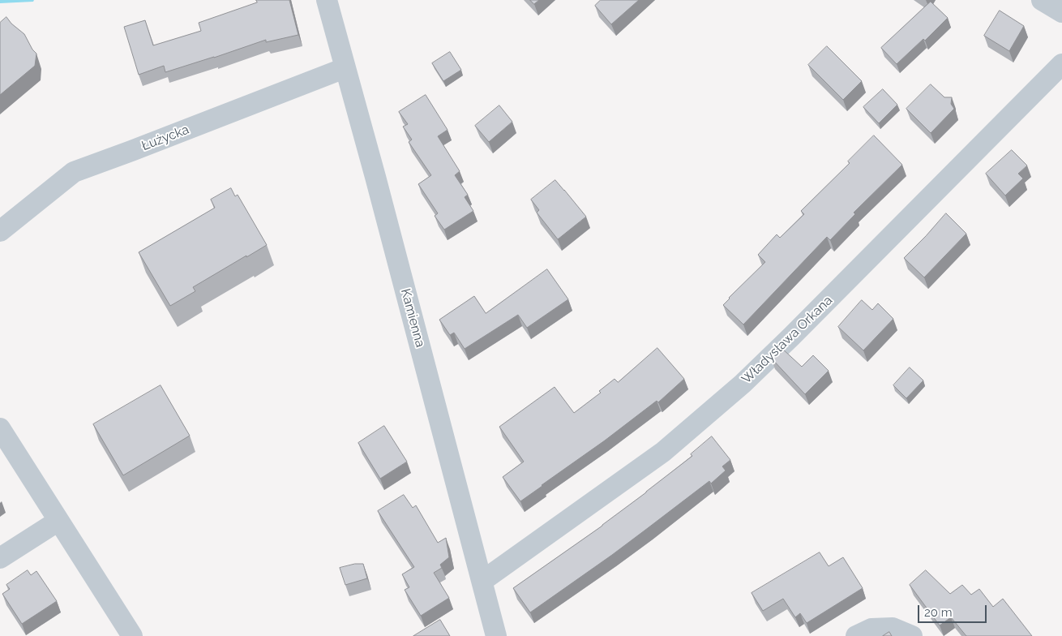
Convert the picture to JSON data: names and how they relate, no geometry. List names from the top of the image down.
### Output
{
  "streets": {
    "street": ["Łużycka", "Kamienna", "Władysława Orkana"]
  },
  "crossings": [
    ["Łużycka", "Kamienna"],
    ["Kamienna", "Władysława Orkana"]
  ],
  "scale_bar": "20 m"
}
